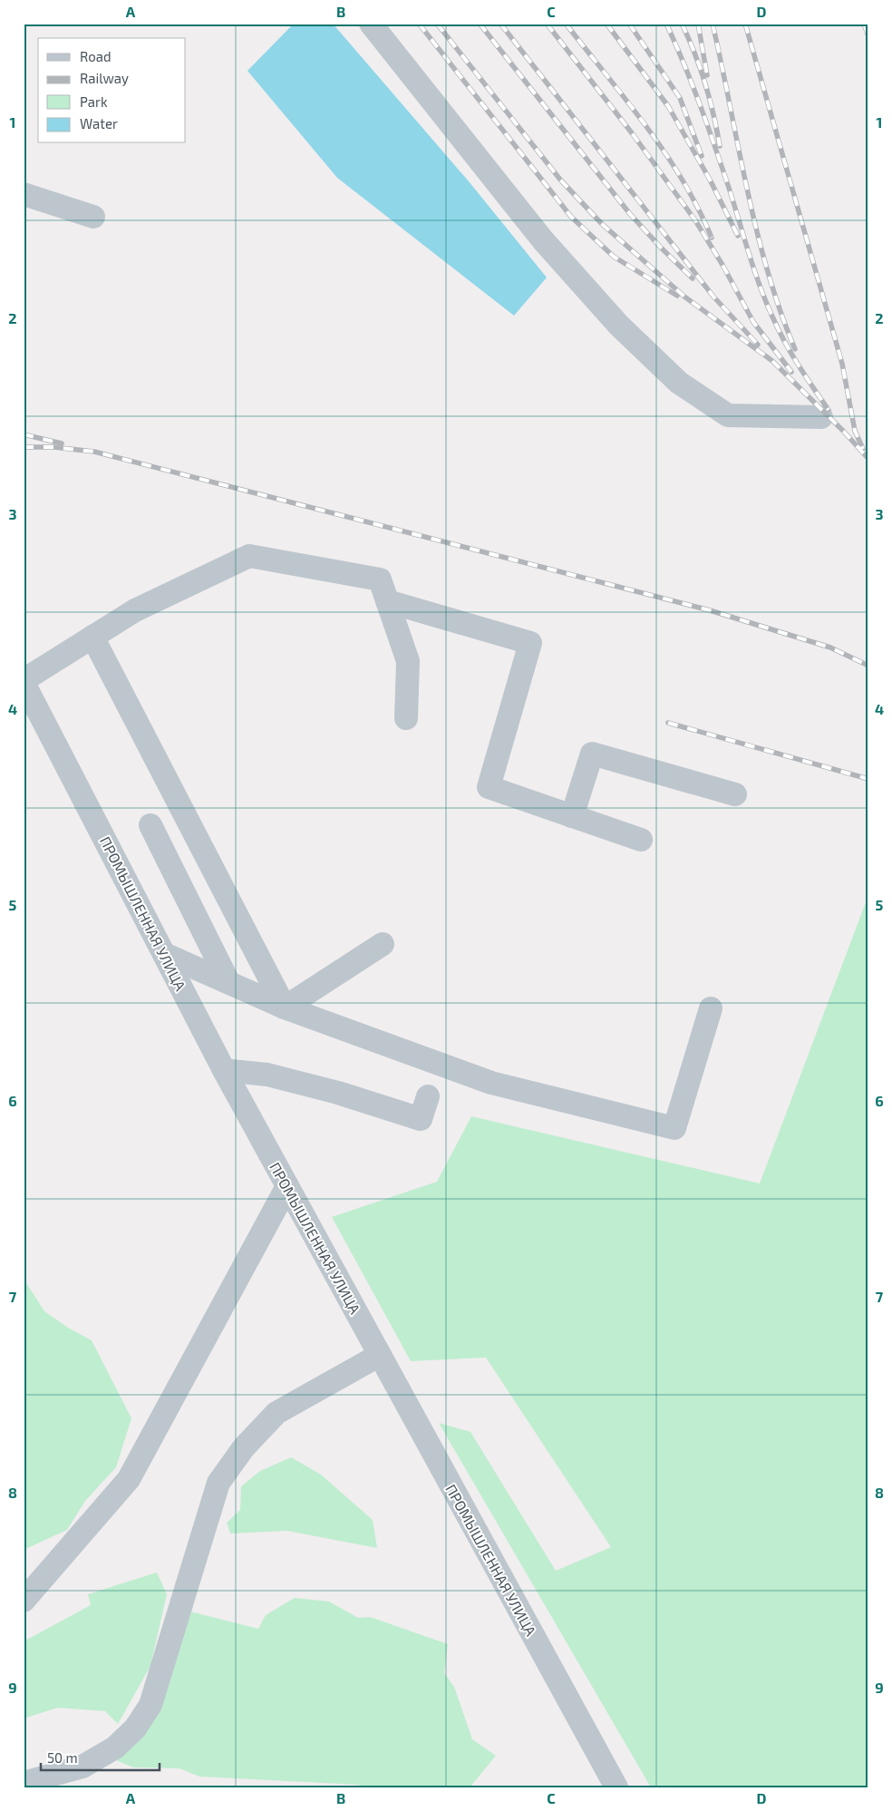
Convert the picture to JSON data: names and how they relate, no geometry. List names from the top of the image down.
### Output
{
  "streets": {
    "street": ["ПРОМЫШЛЕННАЯ УЛИЦА"]
  },
  "legend": [
    "Road",
    "Railway",
    "Park",
    "Water"
  ],
  "scale_bar": "50 m",
  "grid": {
    "columns": [
      "A",
      "B",
      "C",
      "D"
    ],
    "rows": [
      "1",
      "2",
      "3",
      "4",
      "5",
      "6",
      "7",
      "8",
      "9"
    ]
  }
}
